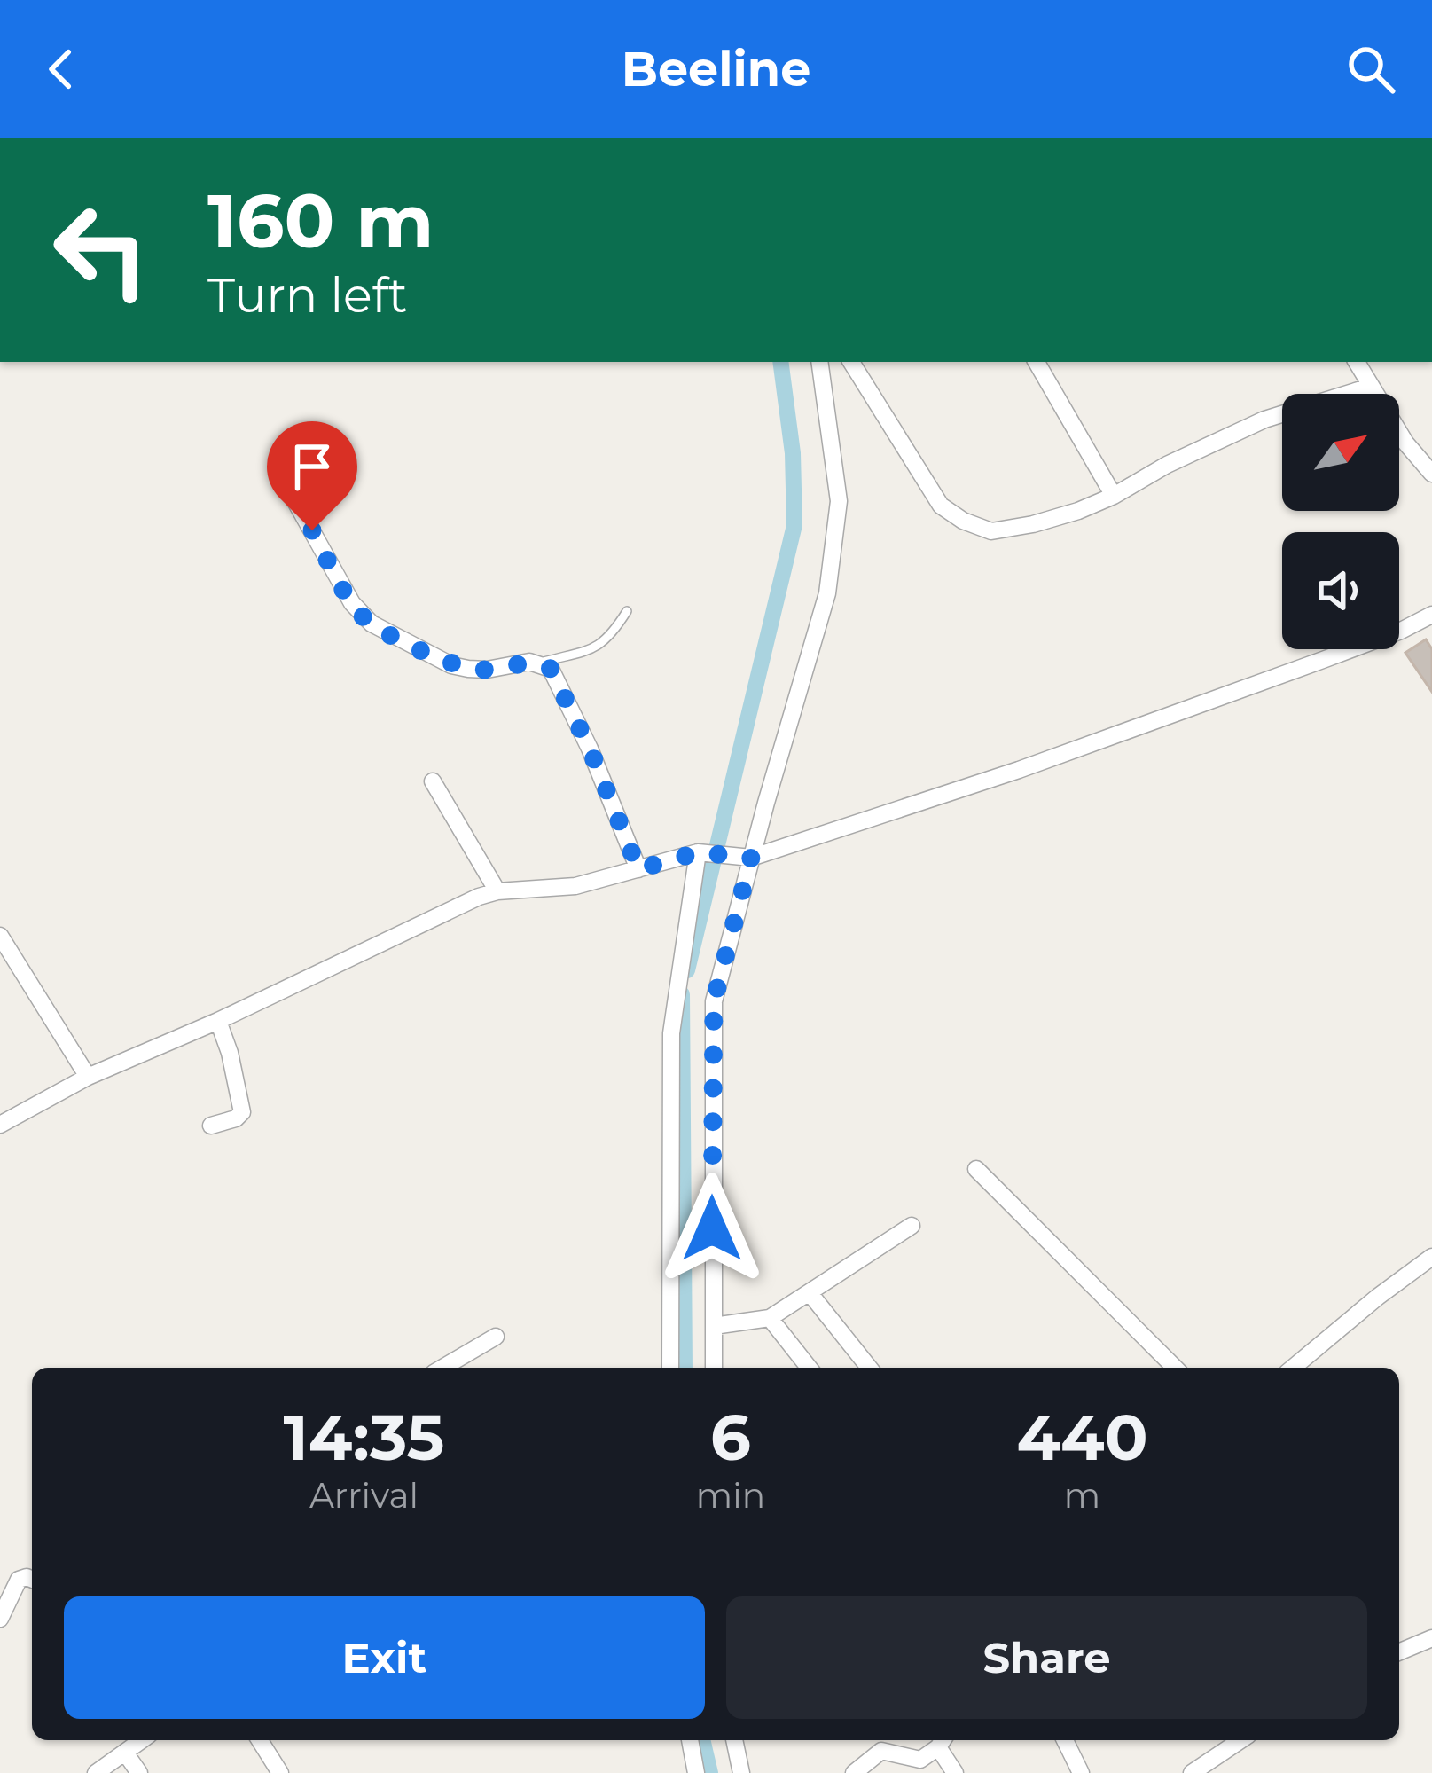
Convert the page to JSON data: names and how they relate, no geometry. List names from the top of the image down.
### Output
{
  "north": "top right",
  "page": {
    "header": "Beeline",
    "turn": ["160 m", "Turn left"],
    "eta": [
      "14:35",
      "Arrival",
      "6",
      "min",
      "440",
      "m"
    ],
    "buttons": ["Exit", "Share"]
  }
}
